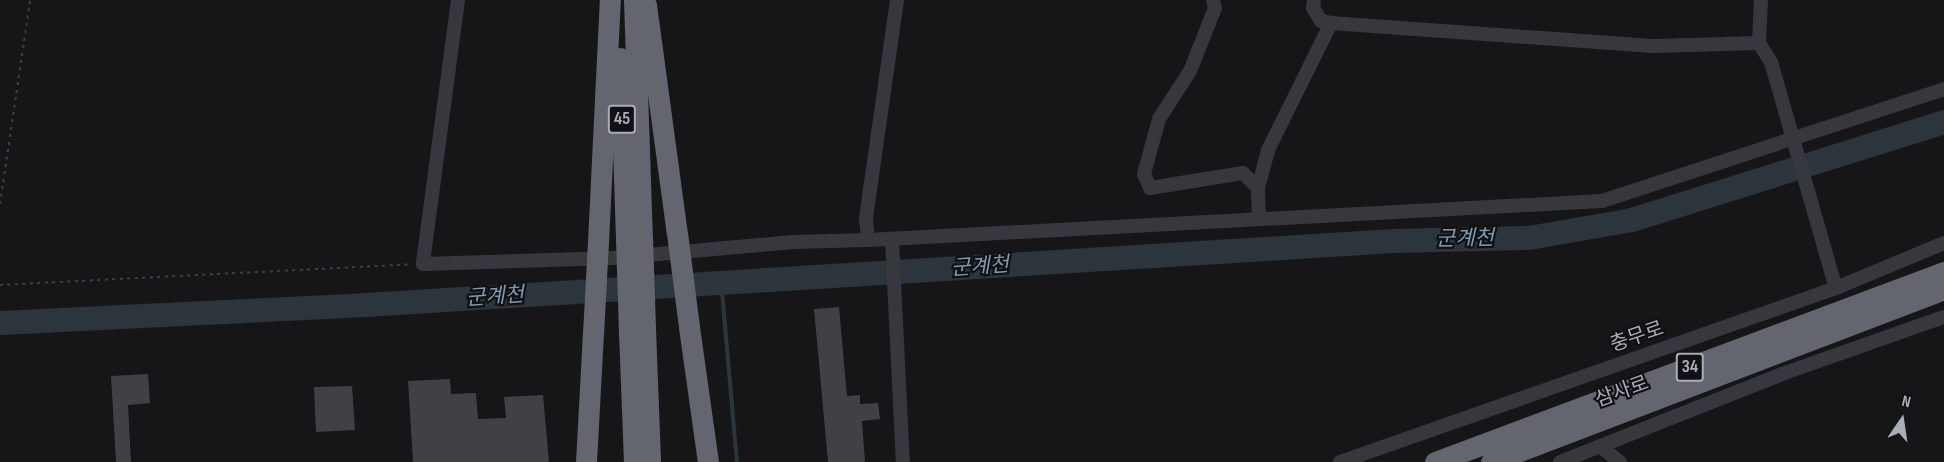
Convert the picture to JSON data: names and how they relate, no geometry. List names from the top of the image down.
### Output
{
  "streets": {
    "highway": ["45", "34", "삼사로"],
    "street": ["충무로"]
  },
  "water": ["군계천"],
  "north": "top"
}
